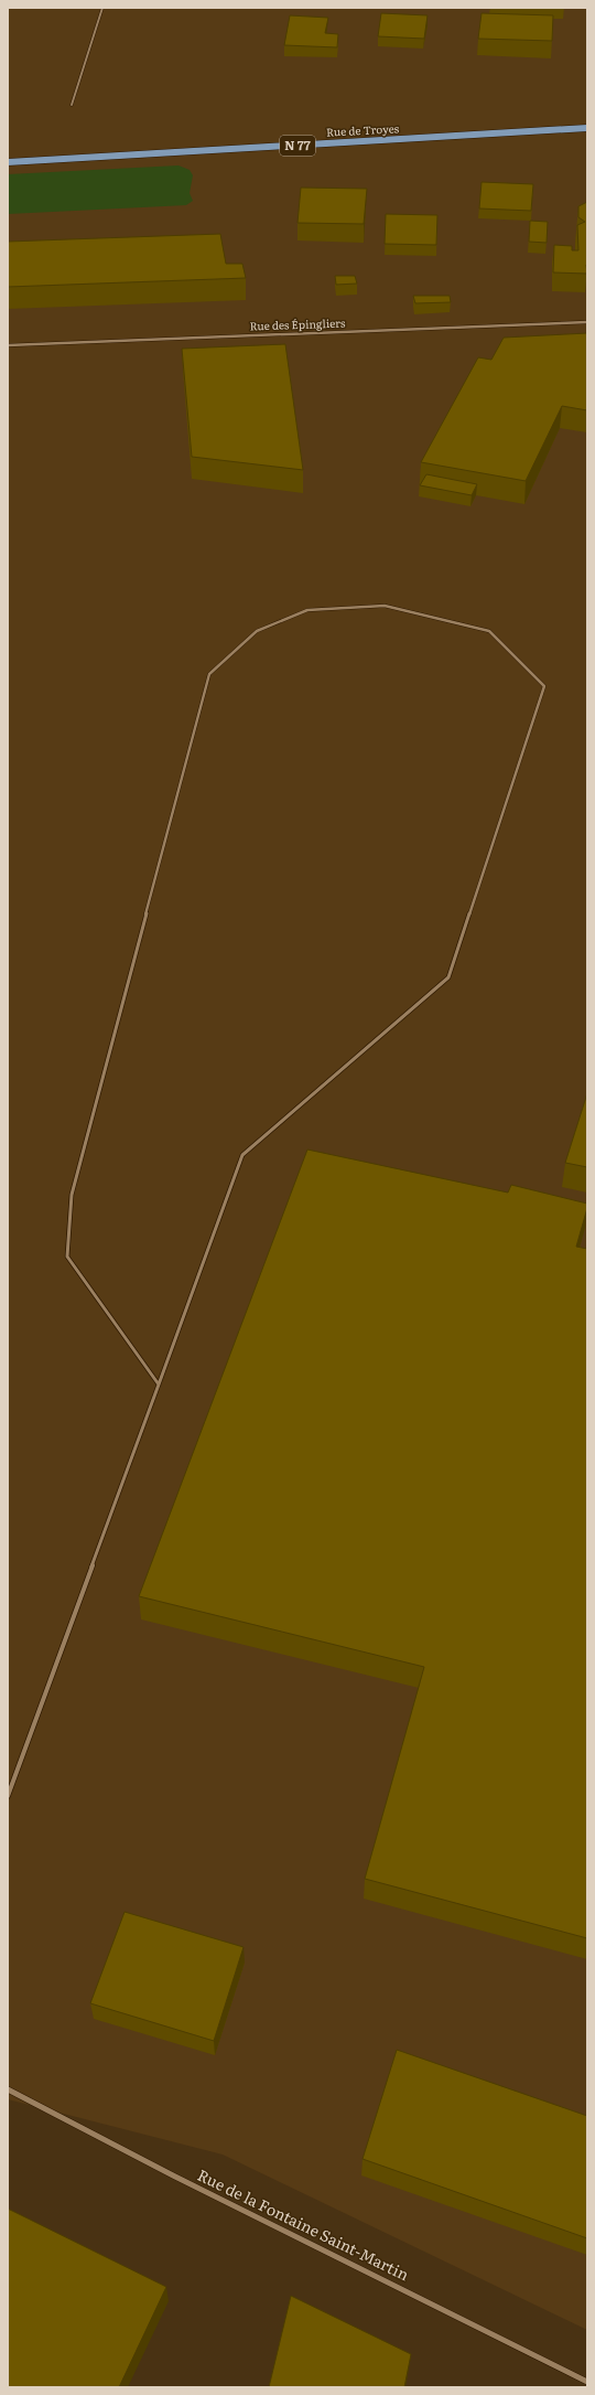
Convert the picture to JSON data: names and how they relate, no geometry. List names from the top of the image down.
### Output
{
  "streets": {
    "main road": ["Rue de Troyes", "N 77"],
    "street": ["Rue des Épingliers", "Rue de la Fontaine Saint-Martin"]
  }
}
